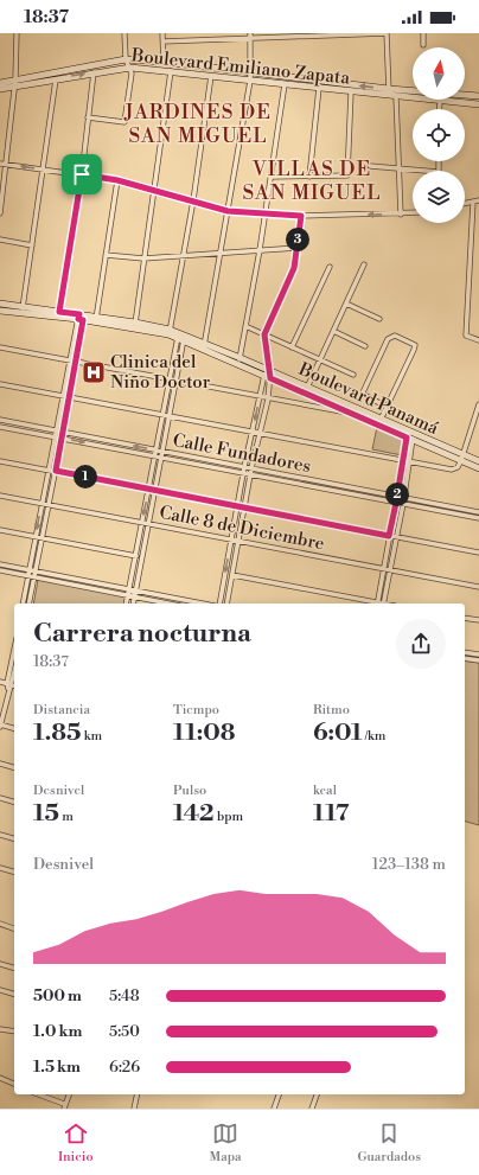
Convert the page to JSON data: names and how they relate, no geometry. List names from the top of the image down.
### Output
{
  "streets": {
    "street": [
      "Boulevard Emiliano Zapata",
      "Boulevard Panamá",
      "Calle Fundadores",
      "Calle 8 de Diciembre"
    ]
  },
  "districts": ["JARDINES DE SAN MIGUEL", "VILLAS DE SAN MIGUEL"],
  "places": {
    "hospital": ["Clinica del Niño Doctor"]
  },
  "north": "top",
  "page": {
    "status": "18:37",
    "pins": ["3", "1", "2"],
    "heading": ["Carrera nocturna", "18:37"],
    "stats": [
      ["Distancia", "1.85 km"],
      ["Tiempo", "11:08"],
      ["Ritmo", "6:01 /km"],
      ["Desnivel", "15 m"],
      ["Pulso", "142 bpm"],
      ["kcal", "117"]
    ],
    "chart": ["Desnivel", "123–138 m"],
    "list": [
      {
        "name": "500 m",
        "note": "5:48"
      },
      {
        "name": "1.0 km",
        "note": "5:50"
      },
      {
        "name": "1.5 km",
        "note": "6:26"
      }
    ],
    "tabs": ["Inicio", "Mapa", "Guardados"]
  }
}
